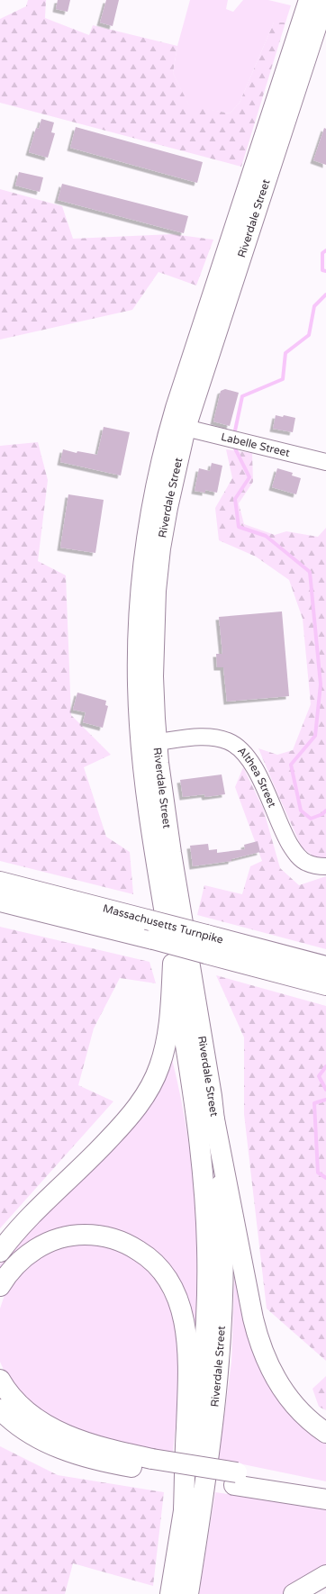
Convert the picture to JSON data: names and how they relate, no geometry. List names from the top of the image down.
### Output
{
  "streets": {
    "main road": ["Riverdale Street", "Massachusetts Turnpike"],
    "street": ["Labelle Street", "Althea Street"]
  },
  "crossings": [
    ["Riverdale Street", "Labelle Street"],
    ["Riverdale Street", "Althea Street"]
  ]
}
